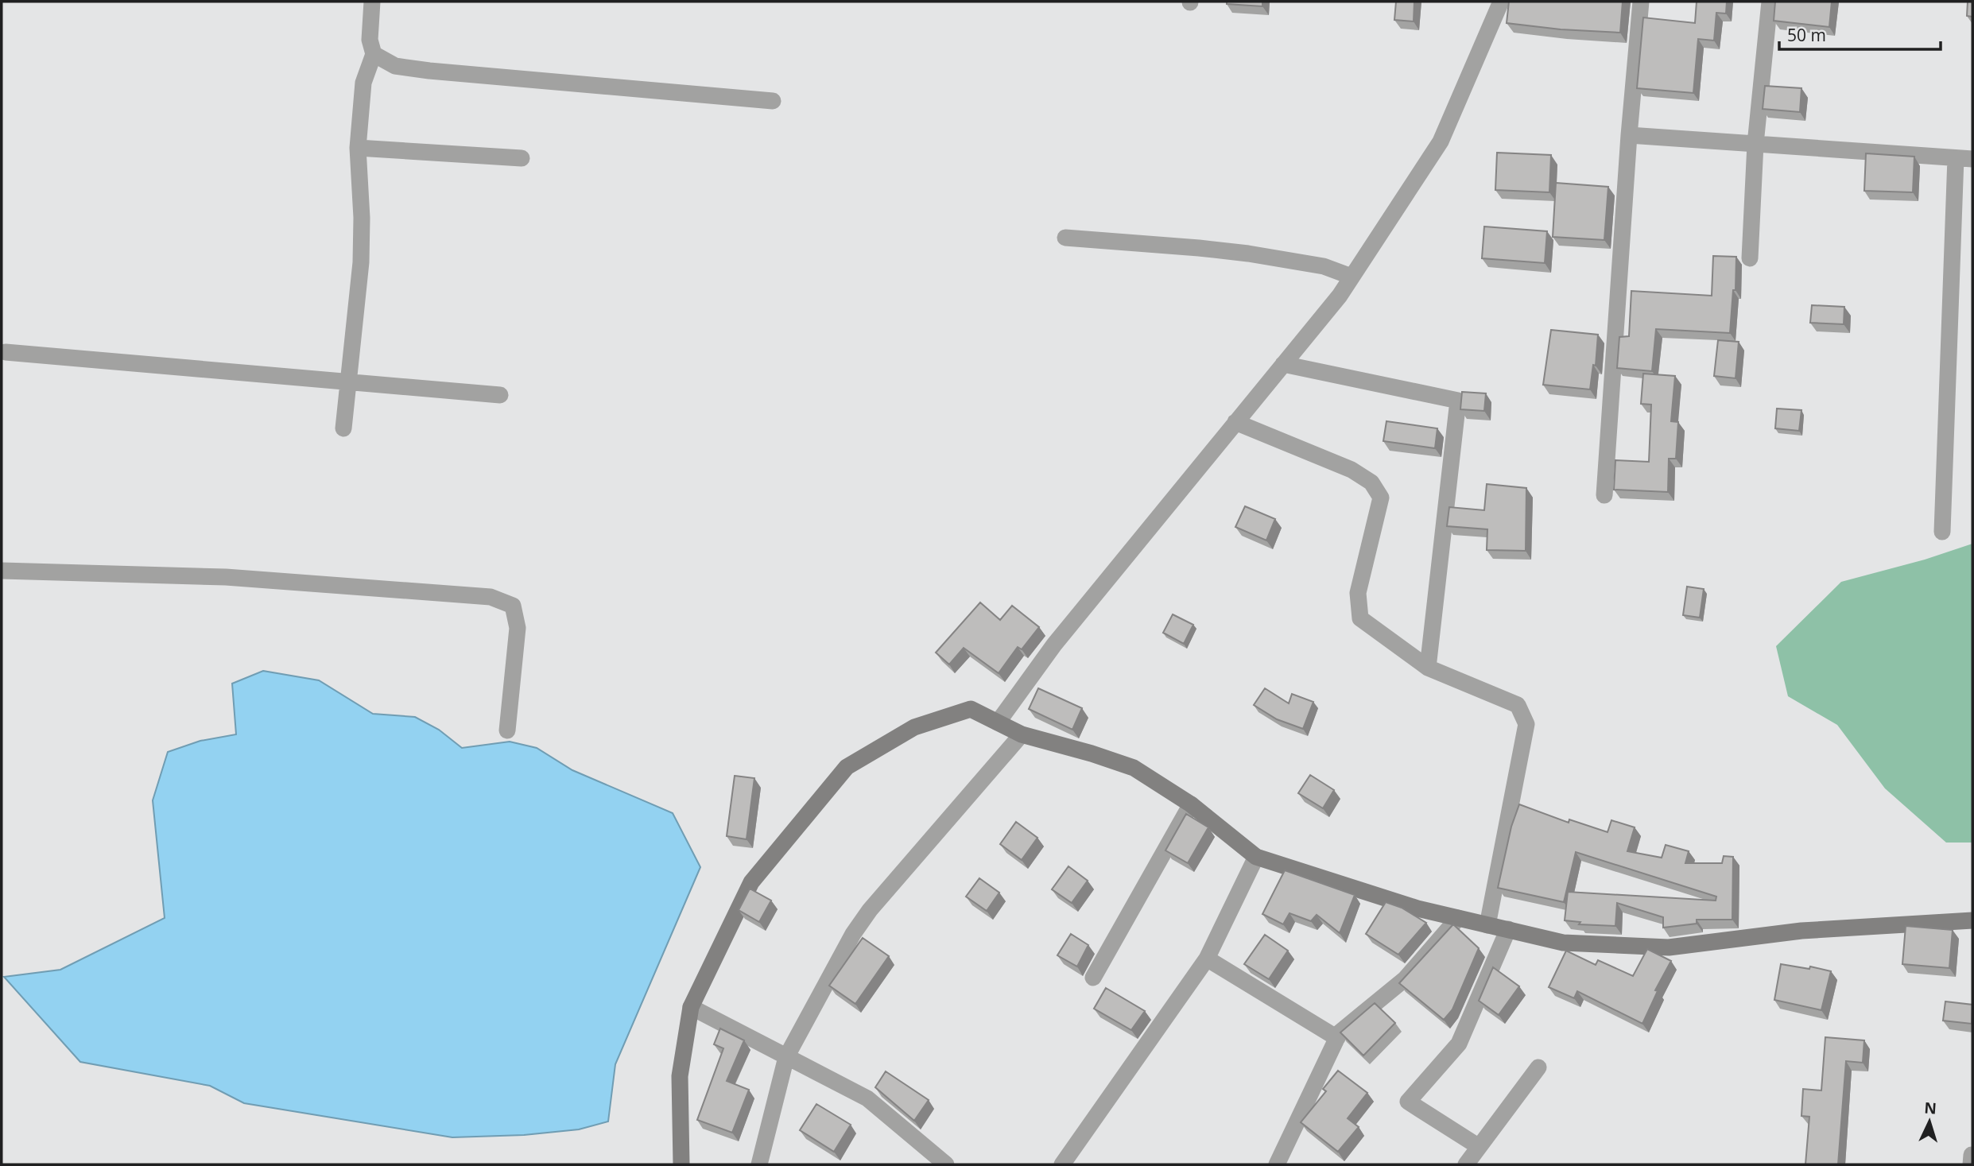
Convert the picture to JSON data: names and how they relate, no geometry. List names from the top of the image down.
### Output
{
  "scale_bar": "50 m",
  "north": "top"
}
